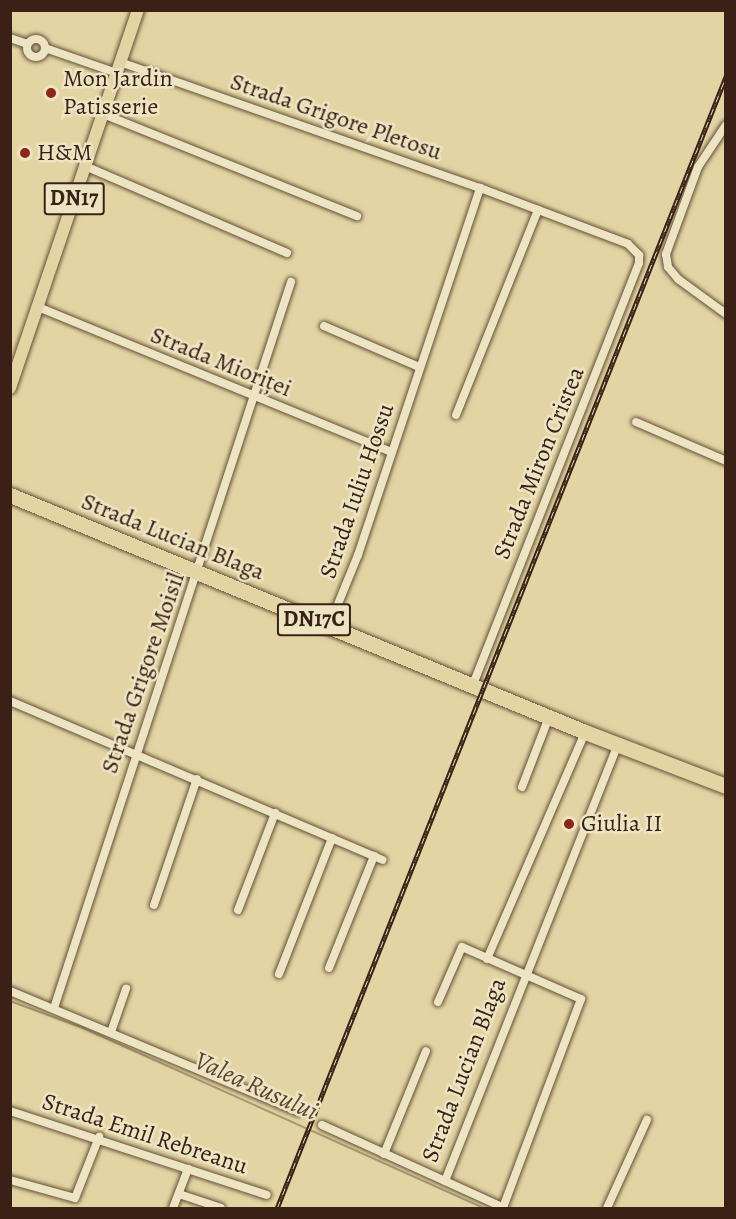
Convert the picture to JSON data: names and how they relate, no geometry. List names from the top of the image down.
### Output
{
  "streets": {
    "highway": ["Strada Lucian Blaga", "DN17C"],
    "main road": ["DN17"],
    "street": [
      "Strada Grigore Pletosu",
      "Strada Mioriței",
      "Strada Miron Cristea",
      "Strada Iuliu Hossu",
      "Strada Grigore Moisil",
      "Strada Emil Rebreanu"
    ]
  },
  "crossings": [
    ["Strada Grigore Pletosu", "DN17"],
    ["Strada Grigore Pletosu", "Strada Miron Cristea"],
    ["Strada Grigore Pletosu", "Strada Iuliu Hossu"],
    ["DN17", "Strada Mioriței"],
    ["Strada Mioriței", "Strada Iuliu Hossu"],
    ["Strada Mioriței", "Strada Grigore Moisil"],
    ["Strada Miron Cristea", "Strada Lucian Blaga"],
    ["Strada Iuliu Hossu", "Strada Lucian Blaga"],
    ["Strada Lucian Blaga", "Strada Grigore Moisil"]
  ],
  "water": ["Valea Rusului"],
  "places": ["Mon Jardin Patisserie", "H&M", "Giulia II"]
}
